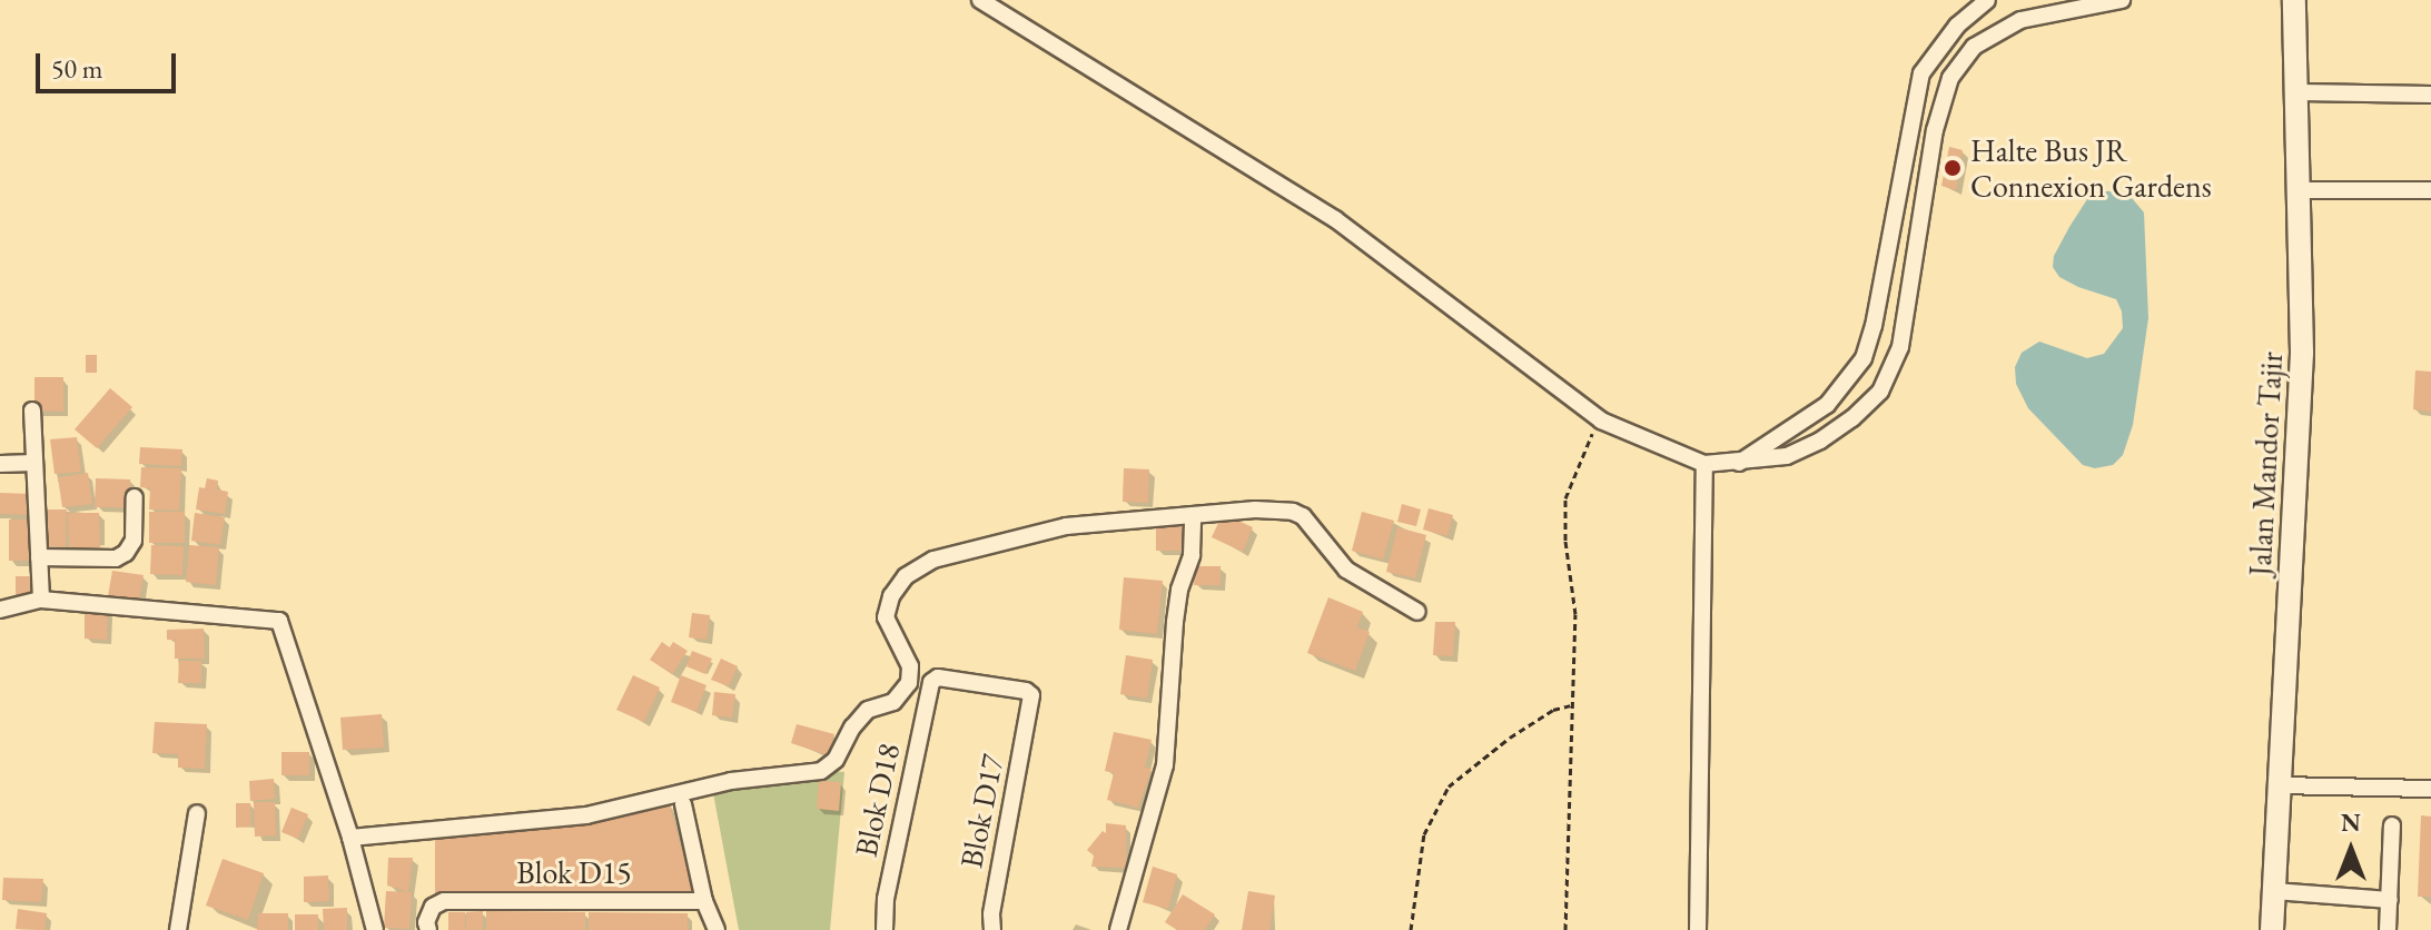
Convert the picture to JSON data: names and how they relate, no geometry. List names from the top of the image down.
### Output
{
  "streets": {
    "street": [
      "Jalan Mandor Tajir",
      "Blok D18",
      "Blok D17",
      "Blok D15"
    ]
  },
  "crossings": [
    ["Blok D18", "Blok D17"]
  ],
  "places": ["Halte Bus JR Connexion Gardens"],
  "scale_bar": "50 m",
  "north": "top"
}
